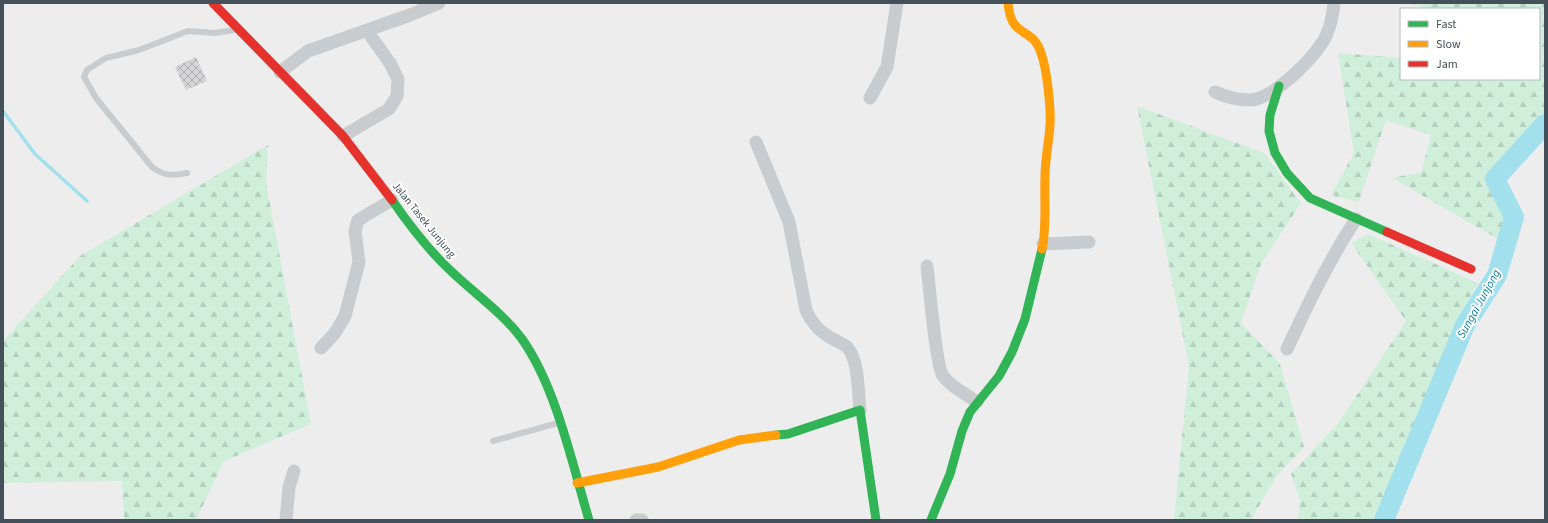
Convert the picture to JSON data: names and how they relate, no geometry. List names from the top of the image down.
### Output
{
  "streets": {
    "street": ["Jalan Tasek Junjung"]
  },
  "water": ["Sungai Junjong"],
  "legend": ["Fast", "Slow", "Jam"]
}
